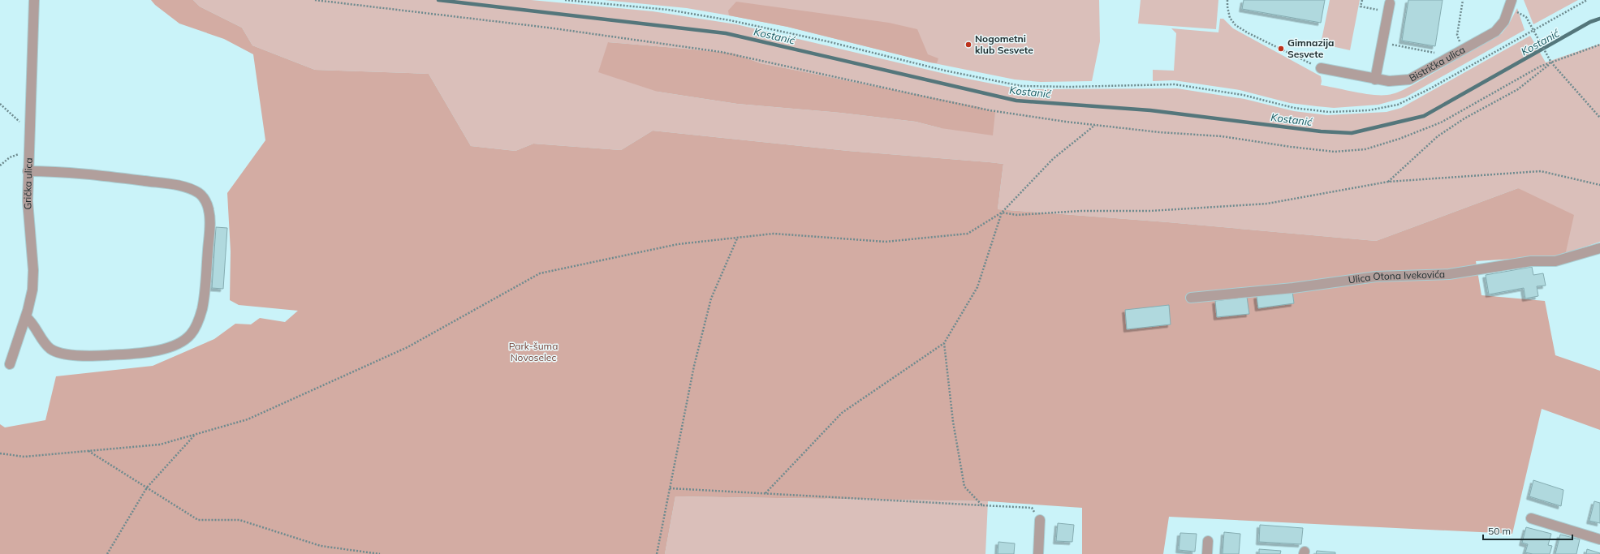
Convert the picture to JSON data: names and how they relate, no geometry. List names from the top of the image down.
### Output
{
  "streets": {
    "street": ["Bistrička ulica", "Grička ulica", "Ulica Otona Ivekovića"]
  },
  "water": ["Kostanić"],
  "parks": ["Park-šuma Novoselec"],
  "places": ["Nogometni klub Sesvete", "Gimnazija Sesvete"],
  "scale_bar": "50 m"
}
